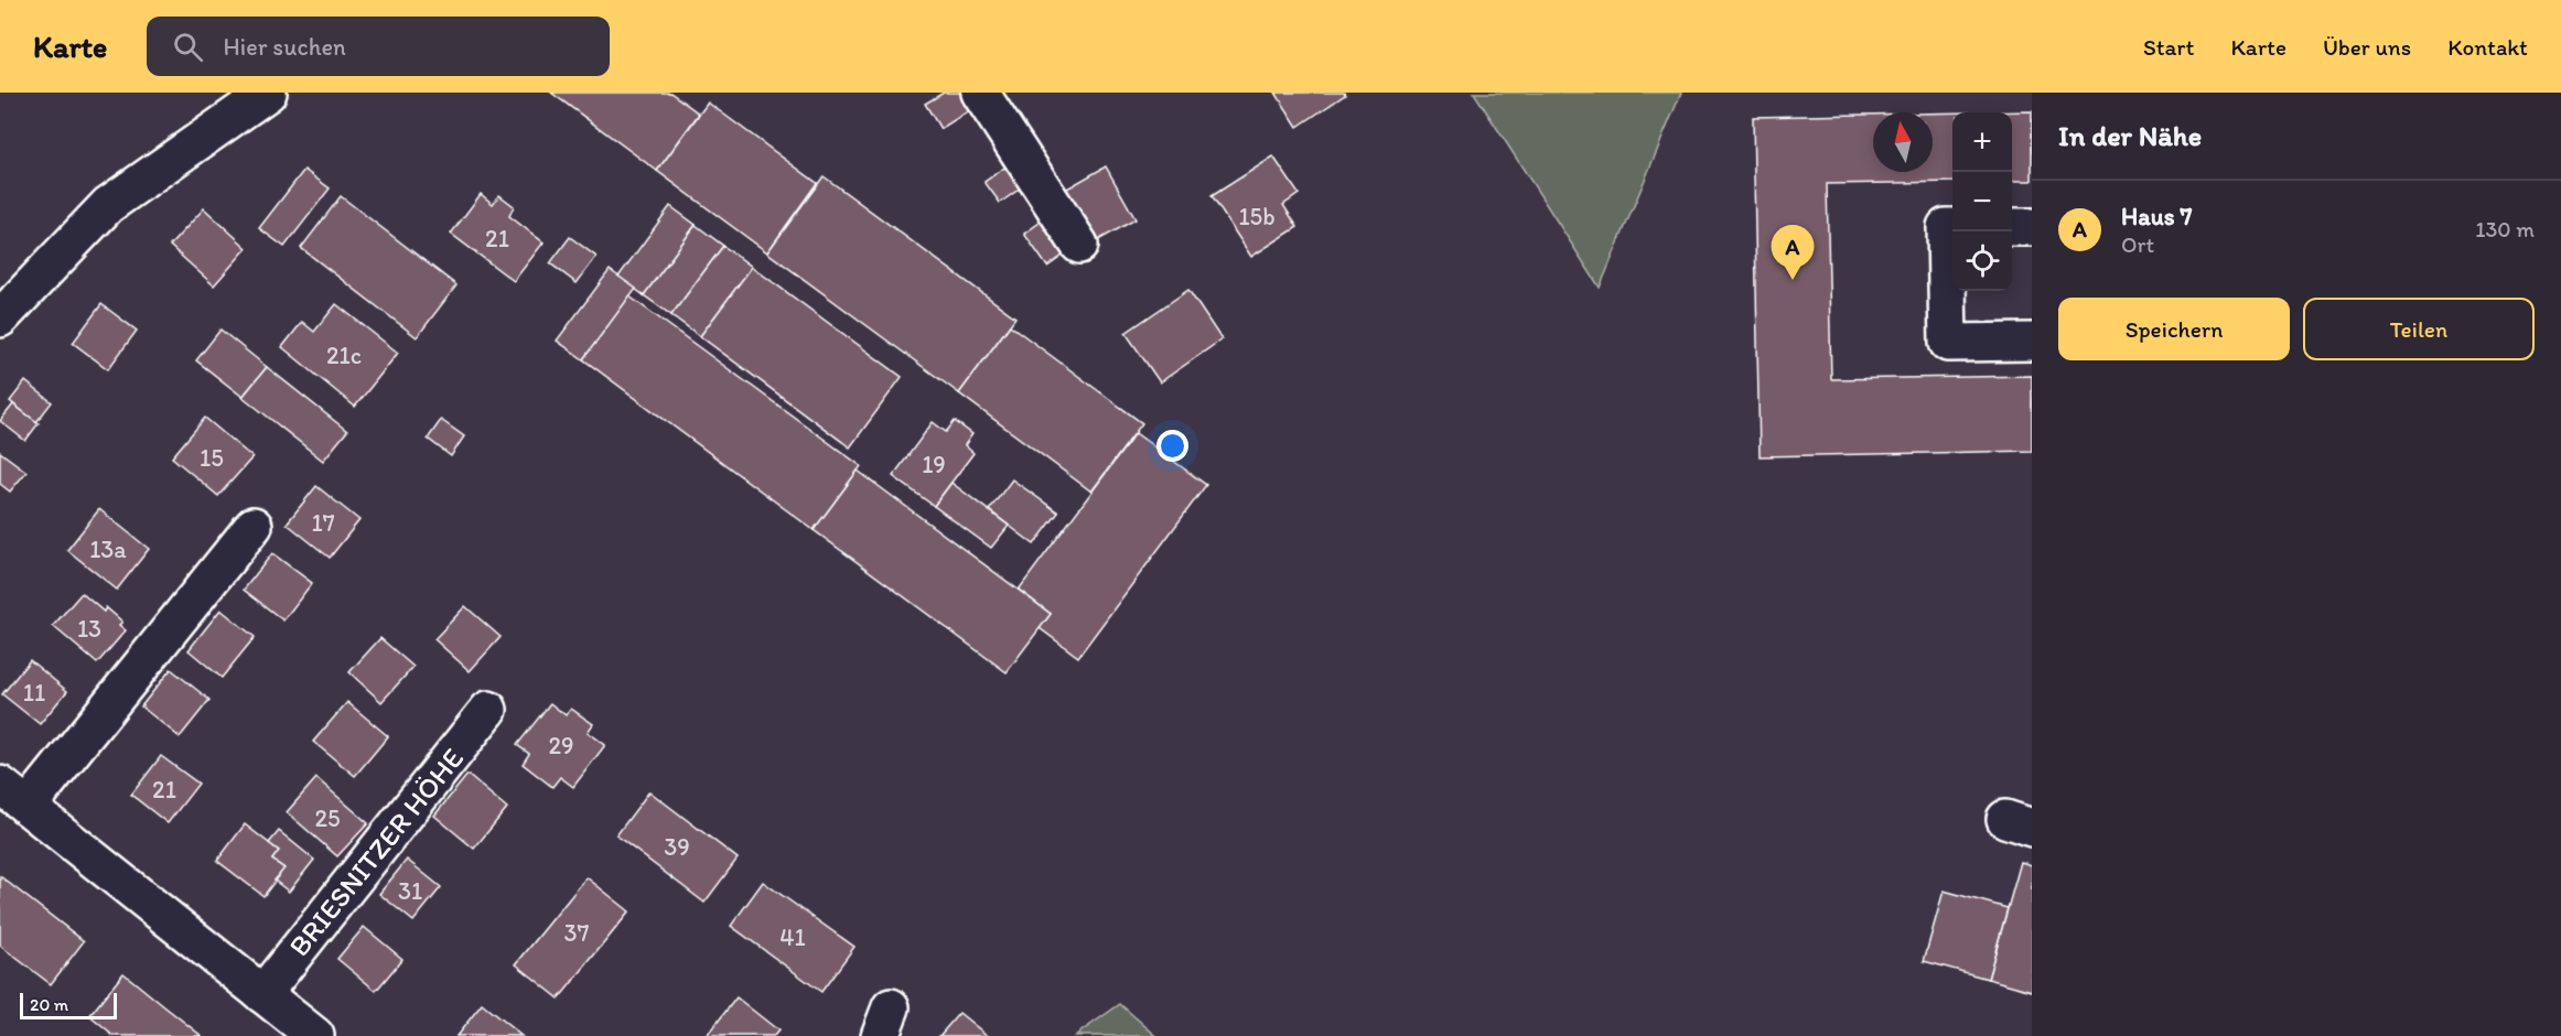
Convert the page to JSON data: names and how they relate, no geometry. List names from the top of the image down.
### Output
{
  "streets": {
    "street": ["BRIESNITZER HÖHE"]
  },
  "house_numbers": [
    "15b",
    "21",
    "21c",
    "15",
    "19",
    "17",
    "13a",
    "13",
    "11",
    "29",
    "21",
    "25",
    "39",
    "31",
    "37",
    "41"
  ],
  "scale_bar": "20 m",
  "north": "top",
  "page": {
    "header": "Karte",
    "search": "Hier suchen",
    "nav": [
      "Start",
      "Karte",
      "Über uns",
      "Kontakt"
    ],
    "heading": "In der Nähe",
    "map_buttons": ["+", "−"],
    "list": [
      {
        "mark": "A",
        "name": "Haus 7",
        "note": "Ort",
        "value": "130 m"
      }
    ],
    "pins": "A",
    "buttons": ["Speichern", "Teilen"],
    "scale": "20 m"
  }
}
